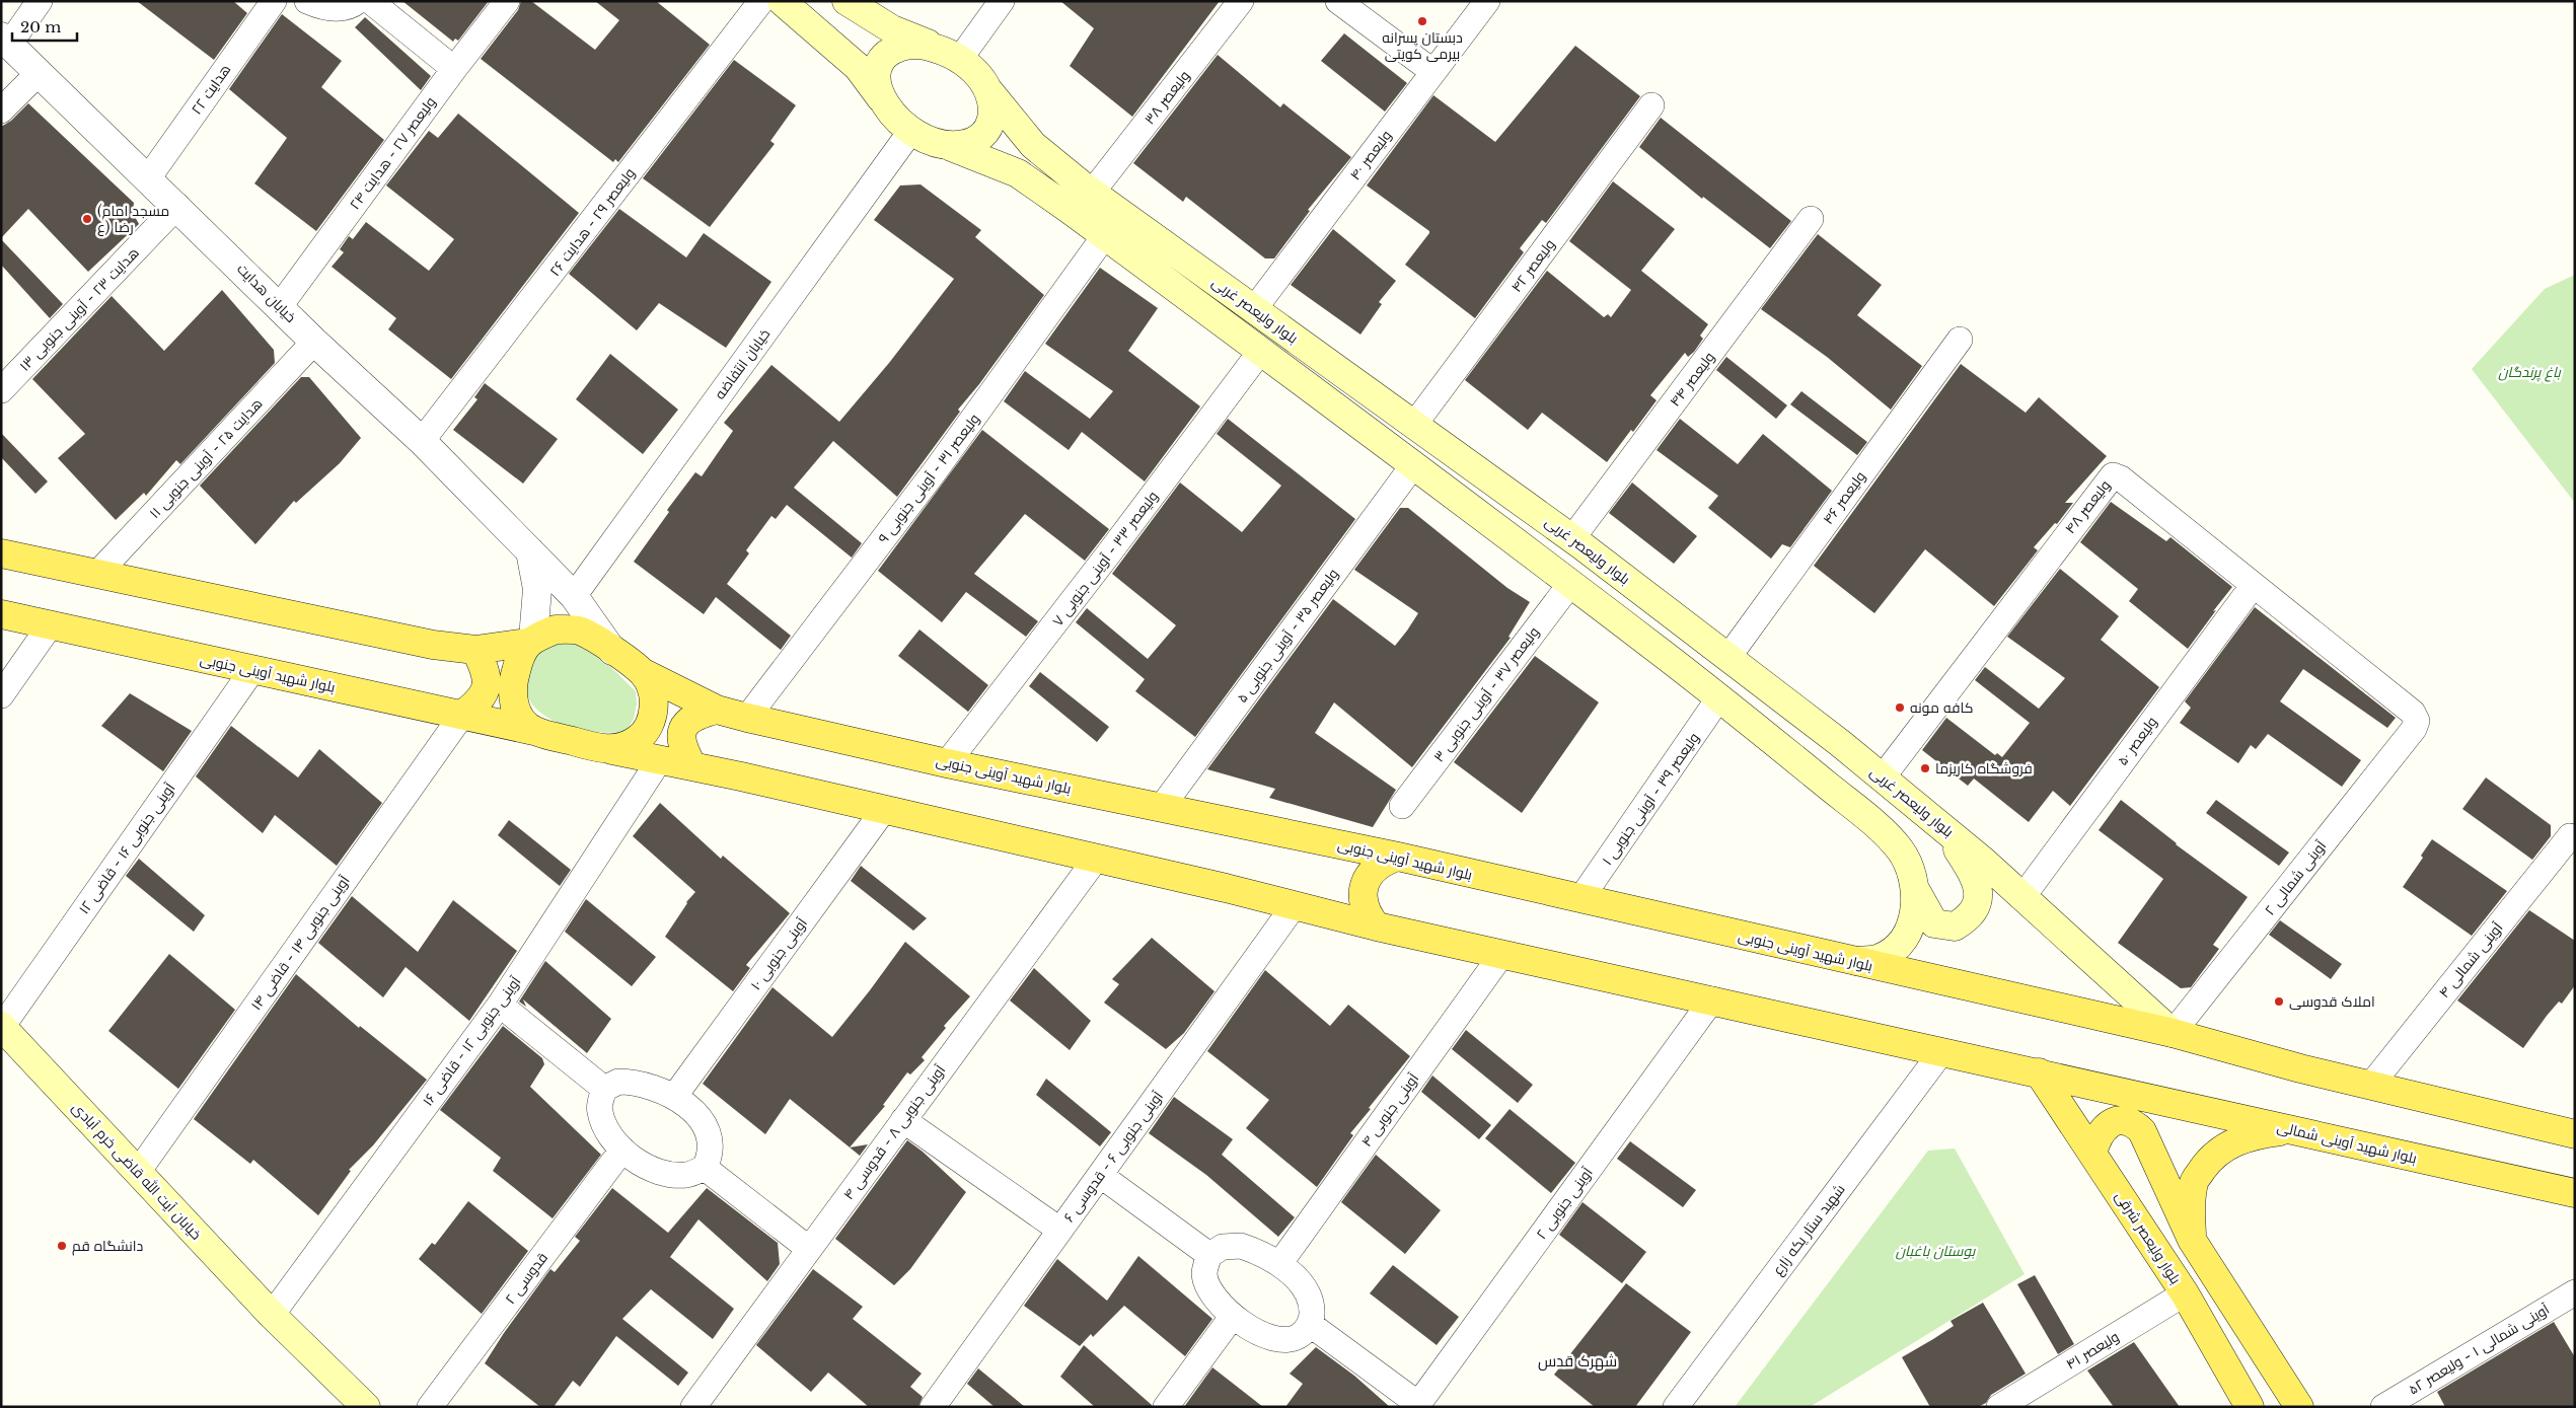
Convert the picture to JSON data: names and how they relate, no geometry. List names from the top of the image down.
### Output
{
  "streets": {
    "main road": [
      "بلوار ولیعصر غربی",
      "بلوار شهید آوینی جنوبی",
      "بلوار شهید آوینی شمالی",
      "خیابان آیت الله قاضی خرم آبادی",
      "بلوار ولیعصر شرقی"
    ],
    "street": [
      "هدایت ۲۲",
      "ولیعصر ۳۸",
      "ولیعصر ۲۷ - هدایت ۲۴",
      "ولیعصر ۴۰",
      "ولیعصر ۲۹ - هدایت ۲۶",
      "ولیعصر ۴۲",
      "خیابان هدایت",
      "هدایت ۲۳ - آوینی جنوبی ۱۳",
      "خیابان انتفاضه",
      "ولیعصر ۴۴",
      "هدایت ۲۵ - آوینی جنوبی ۱۱",
      "ولیعصر ۳۱ - آوینی جنوبی ۹",
      "ولیعصر ۴۶",
      "ولیعصر ۴۸",
      "ولیعصر ۳۳ - آوینی جنوبی ۷",
      "ولیعصر ۳۵ - آوینی جنوبی ۵",
      "ولیعصر ۳۷ - آوینی جنوبی ۳",
      "ولیعصر ۵۰",
      "ولیعصر ۳۹ - آوینی جنوبی ۱",
      "آوینی جنوبی ۱۶ - قاضی ۱۲",
      "آوینی شمالی ۲",
      "آوینی جنوبی ۱۴ - قاضی ۱۴",
      "آوینی جنوبی ۱۰",
      "آوینی شمالی ۴",
      "آوینی جنوبی ۱۲ - قاضی ۱۶",
      "آوینی جنوبی ۴",
      "آوینی جنوبی ۸ - قدوسی ۴",
      "آوینی جنوبی ۶ - قدوسی ۶",
      "آوینی جنوبی ۲",
      "شهید ستار یکه زارع",
      "قدوسی ۲",
      "آوینی شمالی ۱ - ولیعصر ۵۲",
      "ولیعصر ۴۱"
    ]
  },
  "crossings": [
    ["هدایت ۲۲", "خیابان هدایت"],
    ["ولیعصر ۳۸", "بلوار ولیعصر غربی"],
    ["ولیعصر ۲۷ - هدایت ۲۴", "خیابان هدایت"],
    ["ولیعصر ۴۰", "بلوار ولیعصر غربی"],
    ["ولیعصر ۲۹ - هدایت ۲۶", "خیابان هدایت"],
    ["ولیعصر ۴۲", "بلوار ولیعصر غربی"],
    ["خیابان هدایت", "هدایت ۲۳ - آوینی جنوبی ۱۳"],
    ["خیابان هدایت", "خیابان انتفاضه"],
    ["خیابان هدایت", "هدایت ۲۵ - آوینی جنوبی ۱۱"],
    ["خیابان هدایت", "بلوار شهید آوینی جنوبی"],
    ["بلوار ولیعصر غربی", "خیابان انتفاضه"],
    ["بلوار ولیعصر غربی", "ولیعصر ۴۴"],
    ["بلوار ولیعصر غربی", "ولیعصر ۴۶"],
    ["بلوار ولیعصر غربی", "ولیعصر ۴۸"],
    ["بلوار ولیعصر غربی", "بلوار شهید آوینی جنوبی"],
    ["بلوار ولیعصر غربی", "ولیعصر ۵۰"],
    ["بلوار ولیعصر غربی", "آوینی شمالی ۲"],
    ["ولیعصر ۳۱ - آوینی جنوبی ۹", "بلوار شهید آوینی جنوبی"],
    ["ولیعصر ۴۸", "ولیعصر ۵۰"],
    ["ولیعصر ۴۸", "آوینی شمالی ۲"],
    ["ولیعصر ۳۳ - آوینی جنوبی ۷", "بلوار شهید آوینی جنوبی"],
    ["ولیعصر ۳۵ - آوینی جنوبی ۵", "بلوار شهید آوینی جنوبی"],
    ["بلوار شهید آوینی جنوبی", "ولیعصر ۳۹ - آوینی جنوبی ۱"],
    ["بلوار شهید آوینی جنوبی", "آوینی جنوبی ۱۶ - قاضی ۱۲"],
    ["بلوار شهید آوینی جنوبی", "آوینی شمالی ۲"],
    ["بلوار شهید آوینی جنوبی", "آوینی جنوبی ۱۴ - قاضی ۱۴"],
    ["آوینی جنوبی ۱۶ - قاضی ۱۲", "خیابان آیت الله قاضی خرم آبادی"],
    ["آوینی جنوبی ۱۴ - قاضی ۱۴", "خیابان آیت الله قاضی خرم آبادی"],
    ["آوینی جنوبی ۱۰", "قدوسی ۲"],
    ["آوینی جنوبی ۱۲ - قاضی ۱۶", "خیابان آیت الله قاضی خرم آبادی"],
    ["بلوار شهید آوینی شمالی", "بلوار ولیعصر شرقی"],
    ["بلوار ولیعصر شرقی", "ولیعصر ۴۱"]
  ],
  "districts": ["شهرک قدس"],
  "parks": ["باغ پرندگان", "بوستان باغبان"],
  "places": [
    "دبستان پسرانه بیرمی کویتی",
    "(مسجد امام رضا (ع",
    "کافه مونه",
    "فروشگاه کاریزما",
    "املاک قدوسی",
    "دانشگاه قم"
  ],
  "scale_bar": "20 m"
}
